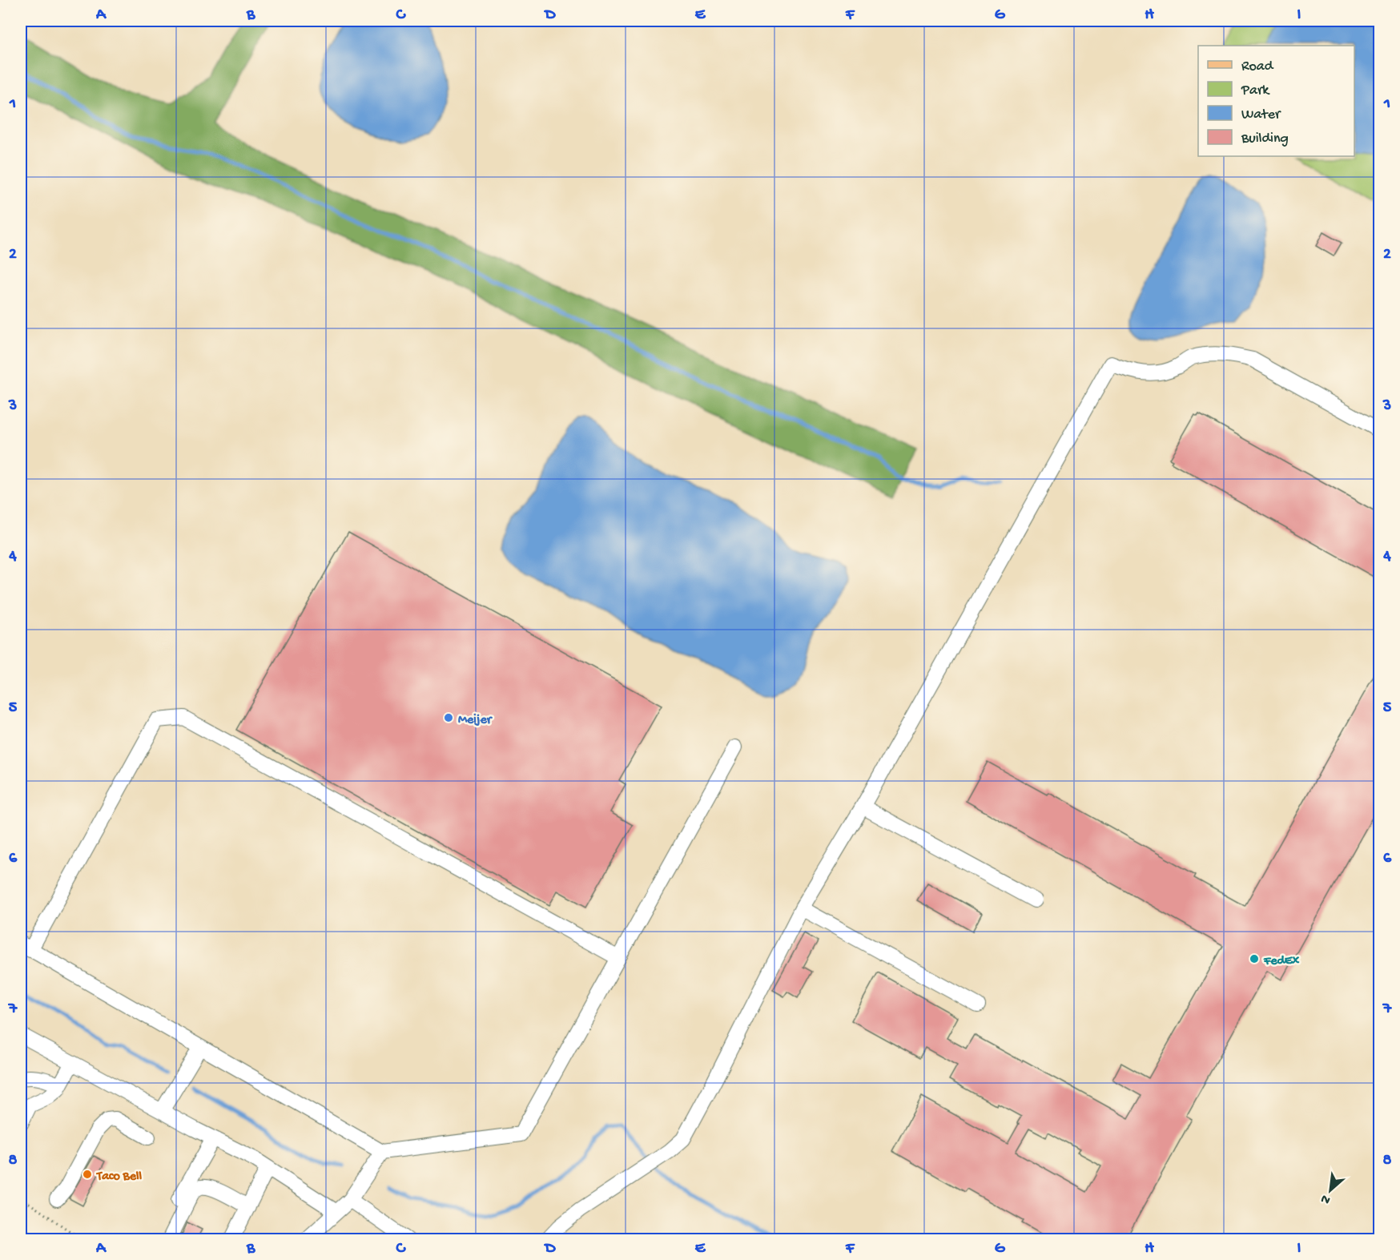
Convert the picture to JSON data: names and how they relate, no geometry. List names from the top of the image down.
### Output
{
  "places": ["Meijer", "FedEx", "Taco Bell"],
  "legend": [
    "Road",
    "Park",
    "Water",
    "Building"
  ],
  "north": "bottom left",
  "grid": {
    "columns": [
      "A",
      "B",
      "C",
      "D",
      "E",
      "F",
      "G",
      "H",
      "I"
    ],
    "rows": [
      "1",
      "2",
      "3",
      "4",
      "5",
      "6",
      "7",
      "8"
    ]
  }
}
